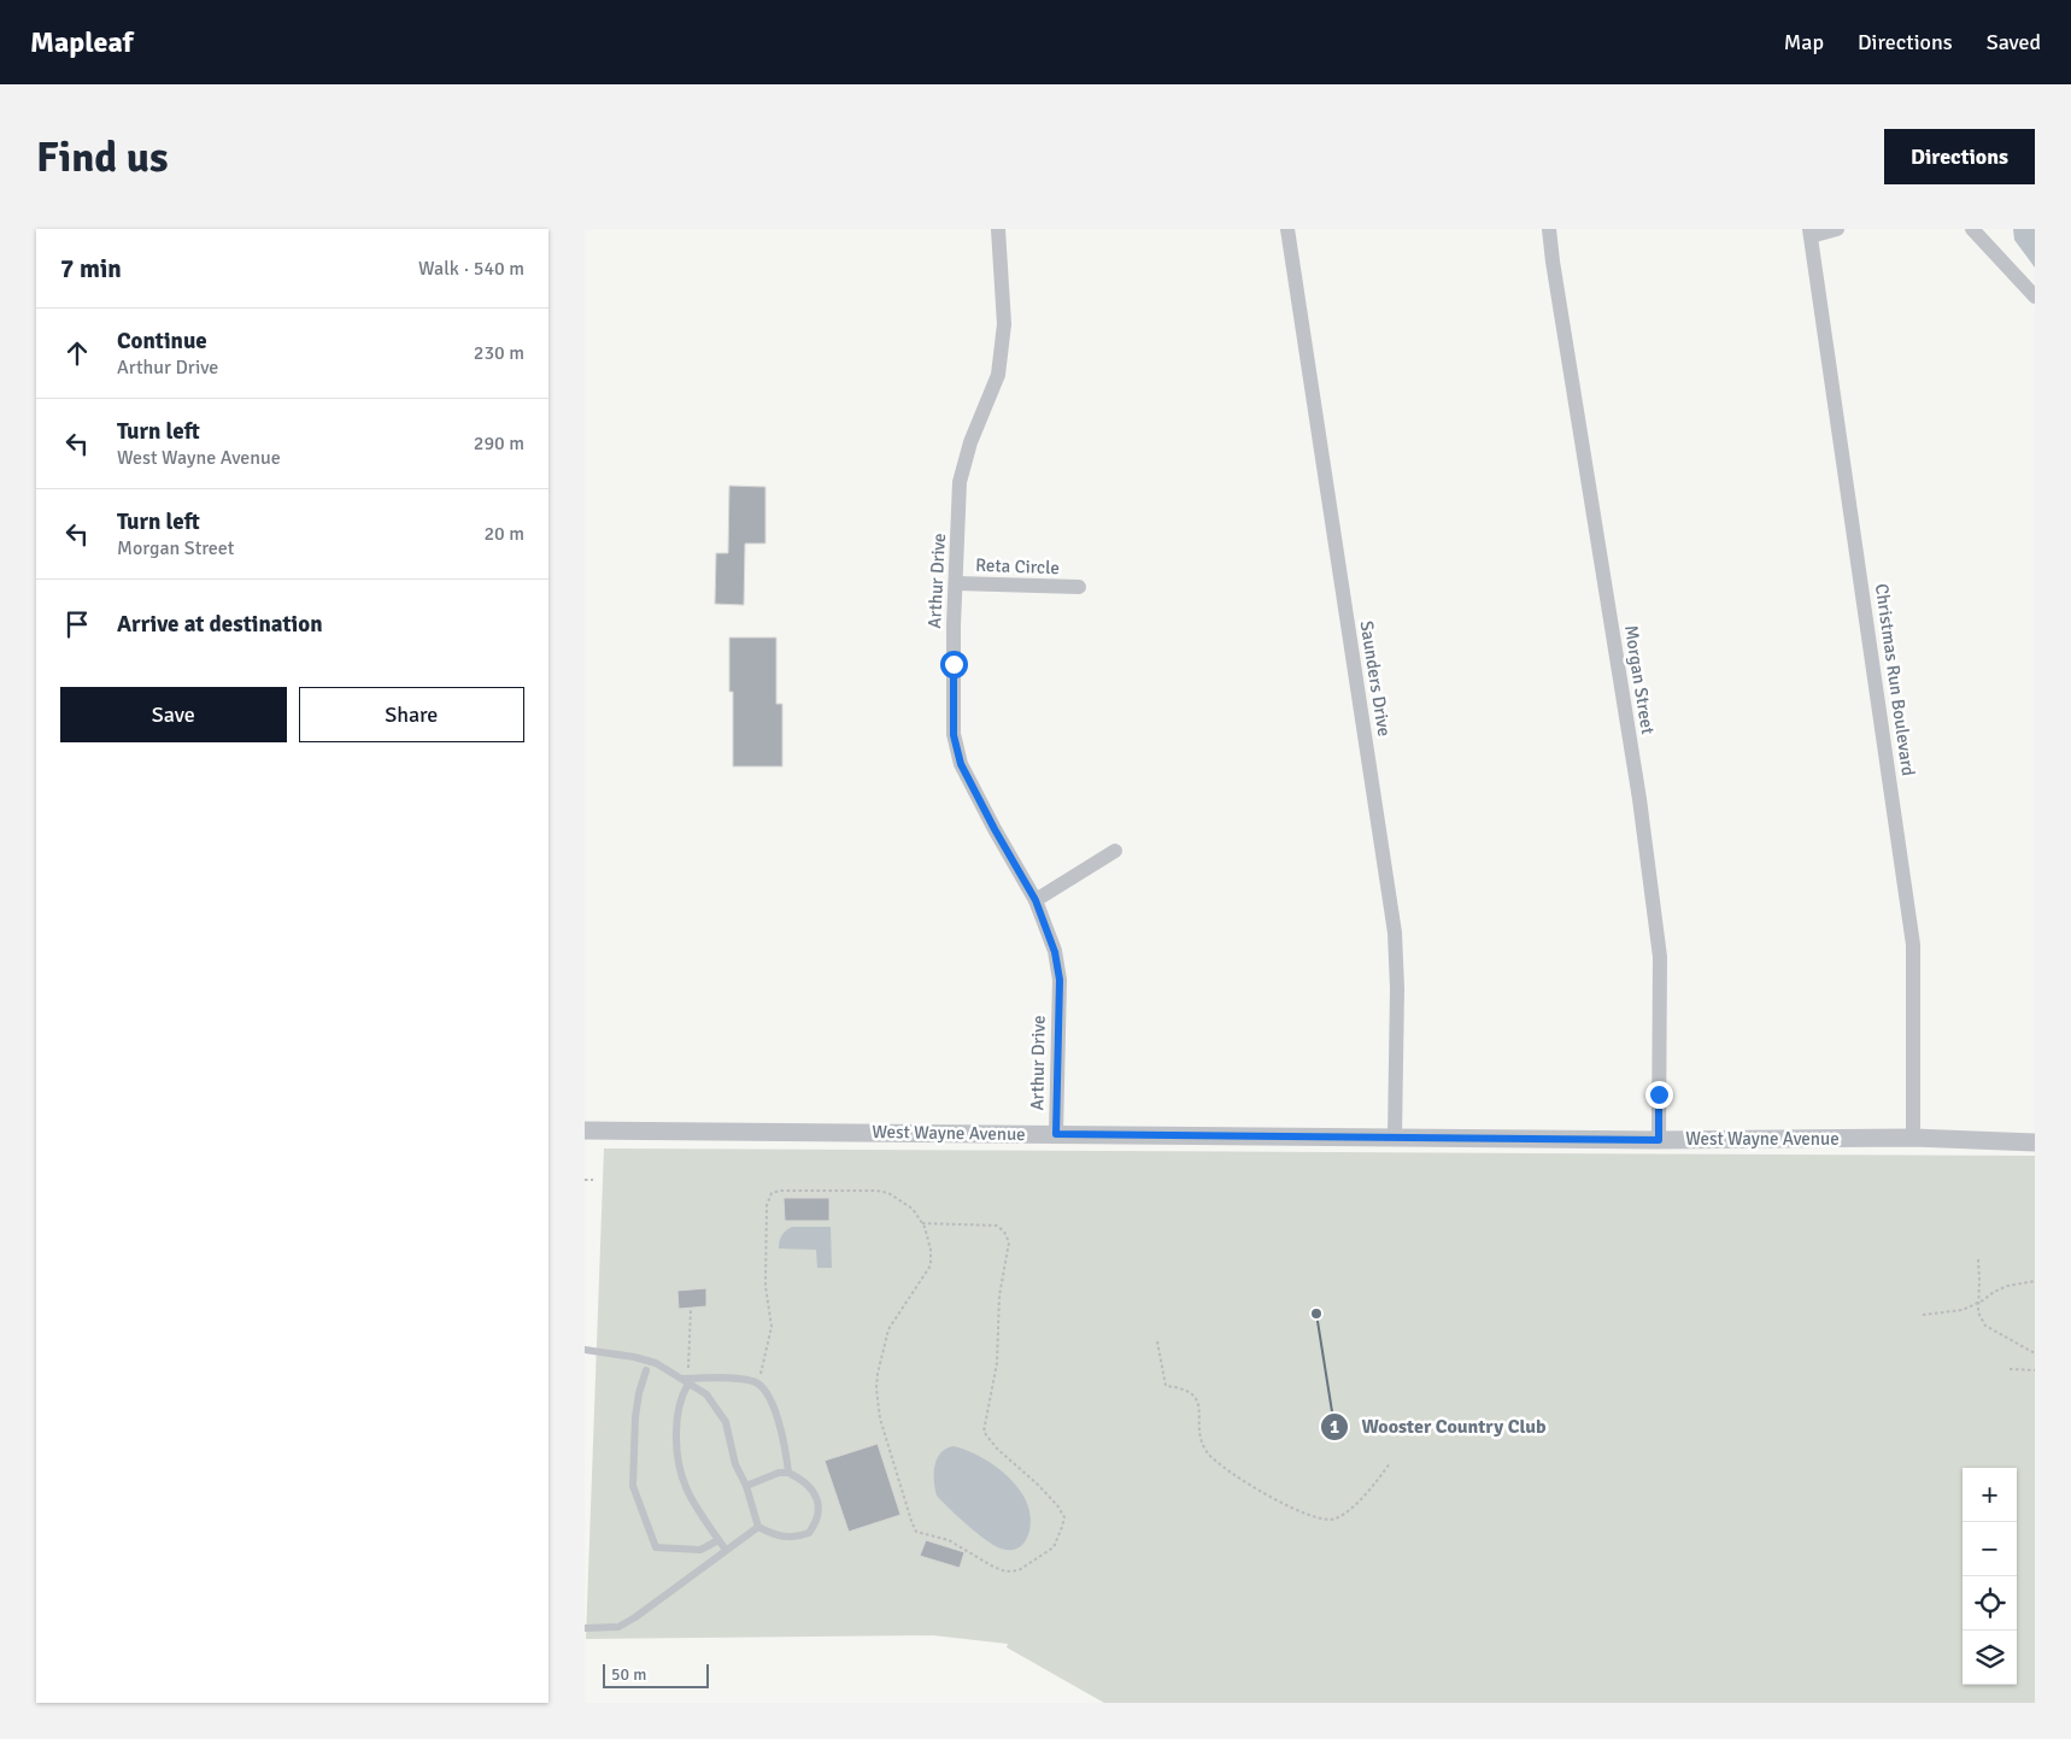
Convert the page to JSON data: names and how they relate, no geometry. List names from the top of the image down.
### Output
{
  "streets": {
    "street": [
      "Reta Circle",
      "Arthur Drive",
      "Saunders Drive",
      "Morgan Street",
      "Christmas Run Boulevard",
      "West Wayne Avenue"
    ]
  },
  "crossings": [
    ["Reta Circle", "Arthur Drive"],
    ["Arthur Drive", "West Wayne Avenue"],
    ["Saunders Drive", "West Wayne Avenue"],
    ["Morgan Street", "West Wayne Avenue"],
    ["Christmas Run Boulevard", "West Wayne Avenue"]
  ],
  "places": ["Wooster Country Club"],
  "scale_bar": "50 m",
  "page": {
    "header": "Mapleaf",
    "nav": ["Map", "Directions", "Saved"],
    "buttons": [
      "Directions",
      ["Save", "Share"]
    ],
    "title": "Find us",
    "heading": ["7 min", "Walk · 540 m"],
    "list": [
      ["Continue", "Arthur Drive", "230 m"],
      ["Turn left", "West Wayne Avenue", "290 m"],
      ["Turn left", "Morgan Street", "20 m"],
      "Arrive at destination"
    ],
    "map_buttons": ["+", "−"],
    "scale": "50 m"
  }
}
